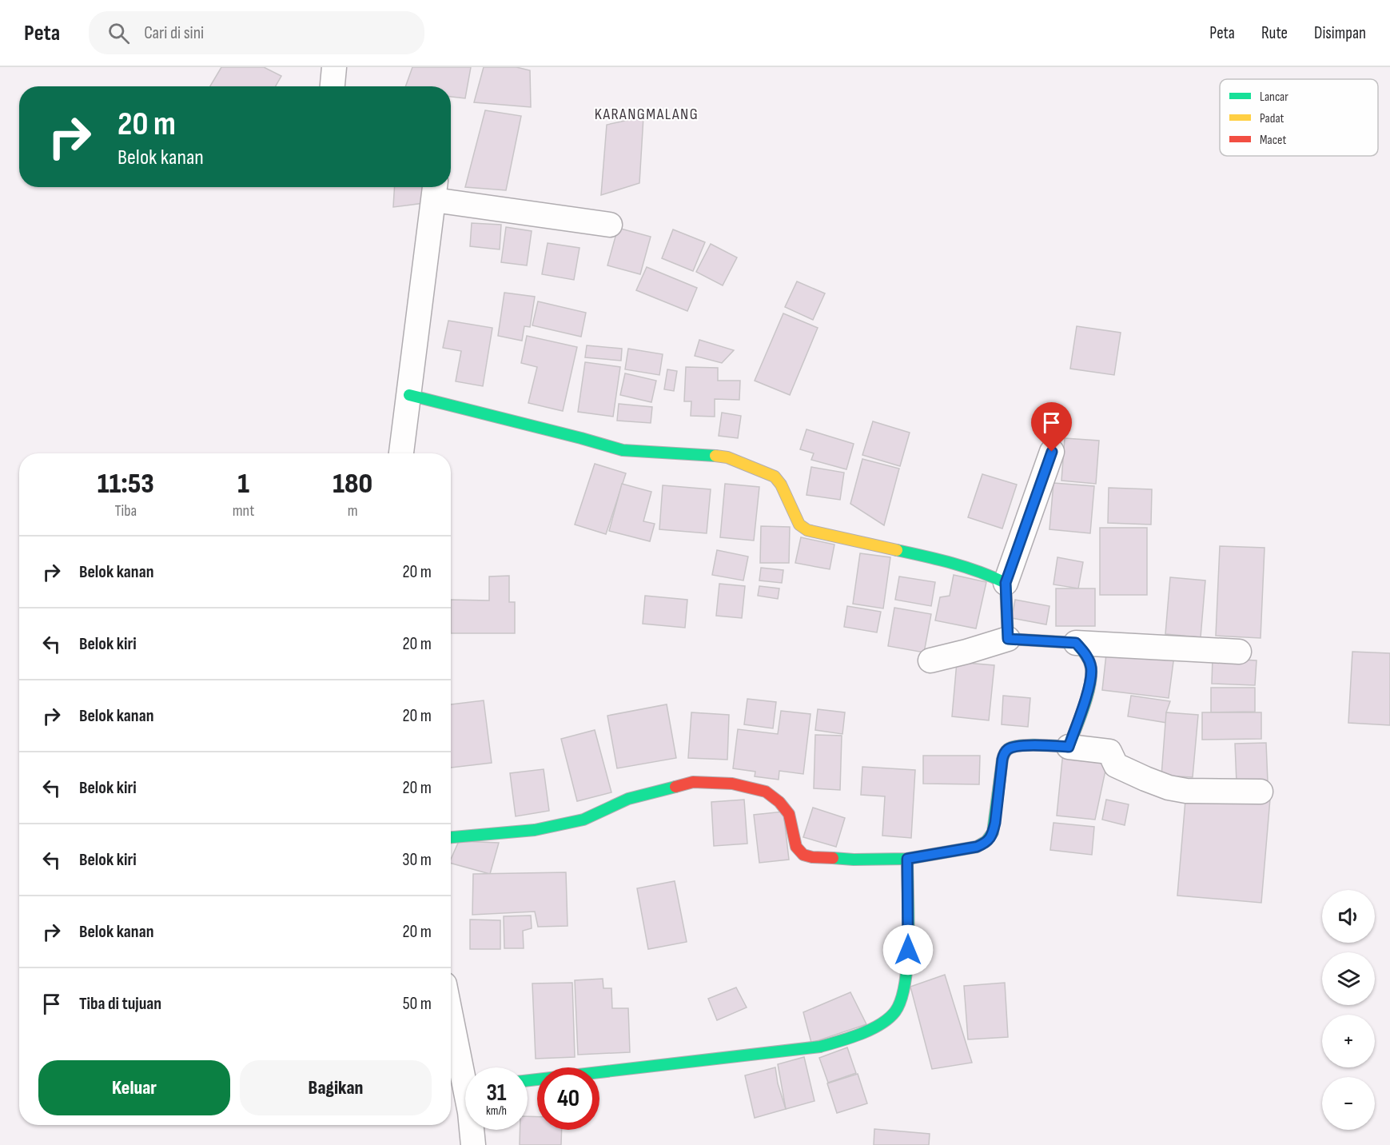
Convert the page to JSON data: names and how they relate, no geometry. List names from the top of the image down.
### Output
{
  "districts": ["KARANGMALANG"],
  "legend": ["Lancar", "Padat", "Macet"],
  "page": {
    "header": "Peta",
    "search": "Cari di sini",
    "nav": ["Peta", "Rute", "Disimpan"],
    "turn": ["20 m", "Belok kanan"],
    "eta": [
      "11:53",
      "Tiba",
      "1",
      "mnt",
      "180",
      "m"
    ],
    "list": [
      {
        "name": "Belok kanan",
        "value": "20 m"
      },
      {
        "name": "Belok kiri",
        "value": "20 m"
      },
      {
        "name": "Belok kanan",
        "value": "20 m"
      },
      {
        "name": "Belok kiri",
        "value": "20 m"
      },
      {
        "name": "Belok kiri",
        "value": "30 m"
      },
      {
        "name": "Belok kanan",
        "value": "20 m"
      },
      {
        "name": "Tiba di tujuan",
        "value": "50 m"
      }
    ],
    "map_buttons": ["+", "−"],
    "buttons": ["Keluar", "Bagikan"],
    "speed": "31 km/h",
    "limit": "40"
  }
}
